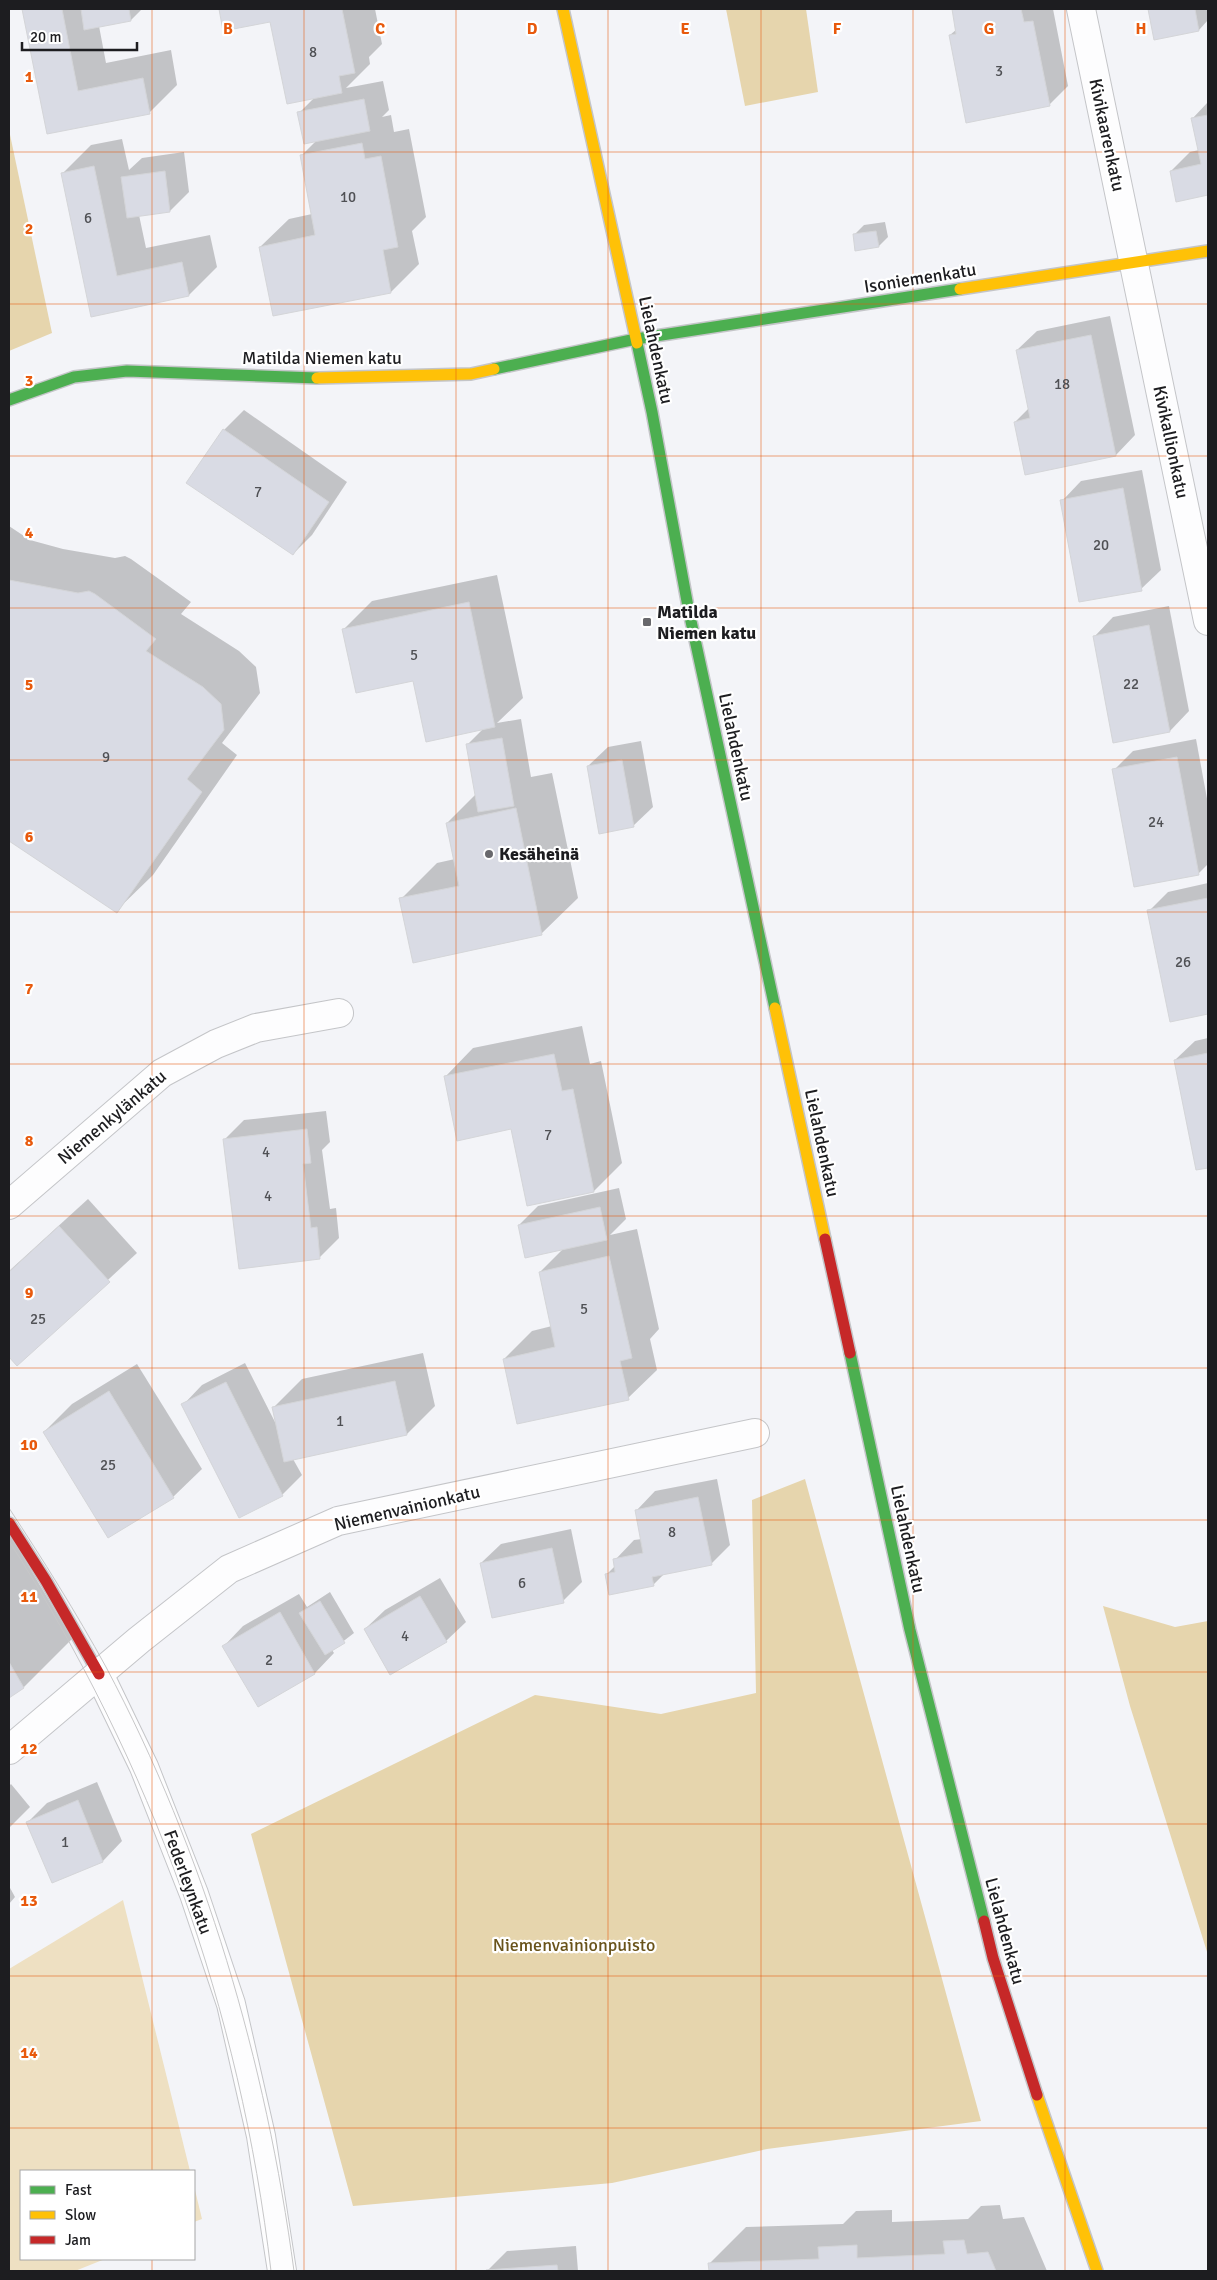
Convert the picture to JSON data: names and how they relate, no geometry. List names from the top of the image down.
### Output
{
  "streets": {
    "main road": [
      "Isoniemenkatu",
      "Lielahdenkatu",
      "Matilda Niemen katu",
      "Federleynkatu"
    ],
    "street": [
      "Kivikaarenkatu",
      "Kivikallionkatu",
      "Niemenkylänkatu",
      "Niemenvainionkatu"
    ]
  },
  "crossings": [
    ["Kivikaarenkatu", "Isoniemenkatu"],
    ["Kivikaarenkatu", "Kivikallionkatu"],
    ["Isoniemenkatu", "Lielahdenkatu"],
    ["Isoniemenkatu", "Matilda Niemen katu"],
    ["Isoniemenkatu", "Kivikallionkatu"],
    ["Lielahdenkatu", "Matilda Niemen katu"],
    ["Niemenvainionkatu", "Federleynkatu"]
  ],
  "parks": ["Niemenvainionpuisto"],
  "places": {
    "transit": ["Matilda Niemen katu"],
    "other": ["Kesäheinä"]
  },
  "house_numbers": [
    "8",
    "3",
    "10",
    "6",
    "18",
    "7",
    "20",
    "5",
    "22",
    "9",
    "24",
    "26",
    "7",
    "4",
    "4",
    "5",
    "25",
    "1",
    "25",
    "8",
    "6",
    "4",
    "2",
    "1"
  ],
  "legend": ["Fast", "Slow", "Jam"],
  "scale_bar": "20 m",
  "grid": {
    "columns": [
      "B",
      "C",
      "D",
      "E",
      "F",
      "G",
      "H"
    ],
    "rows": [
      "1",
      "2",
      "3",
      "4",
      "5",
      "6",
      "7",
      "8",
      "9",
      "10",
      "11",
      "12",
      "13",
      "14"
    ]
  }
}
